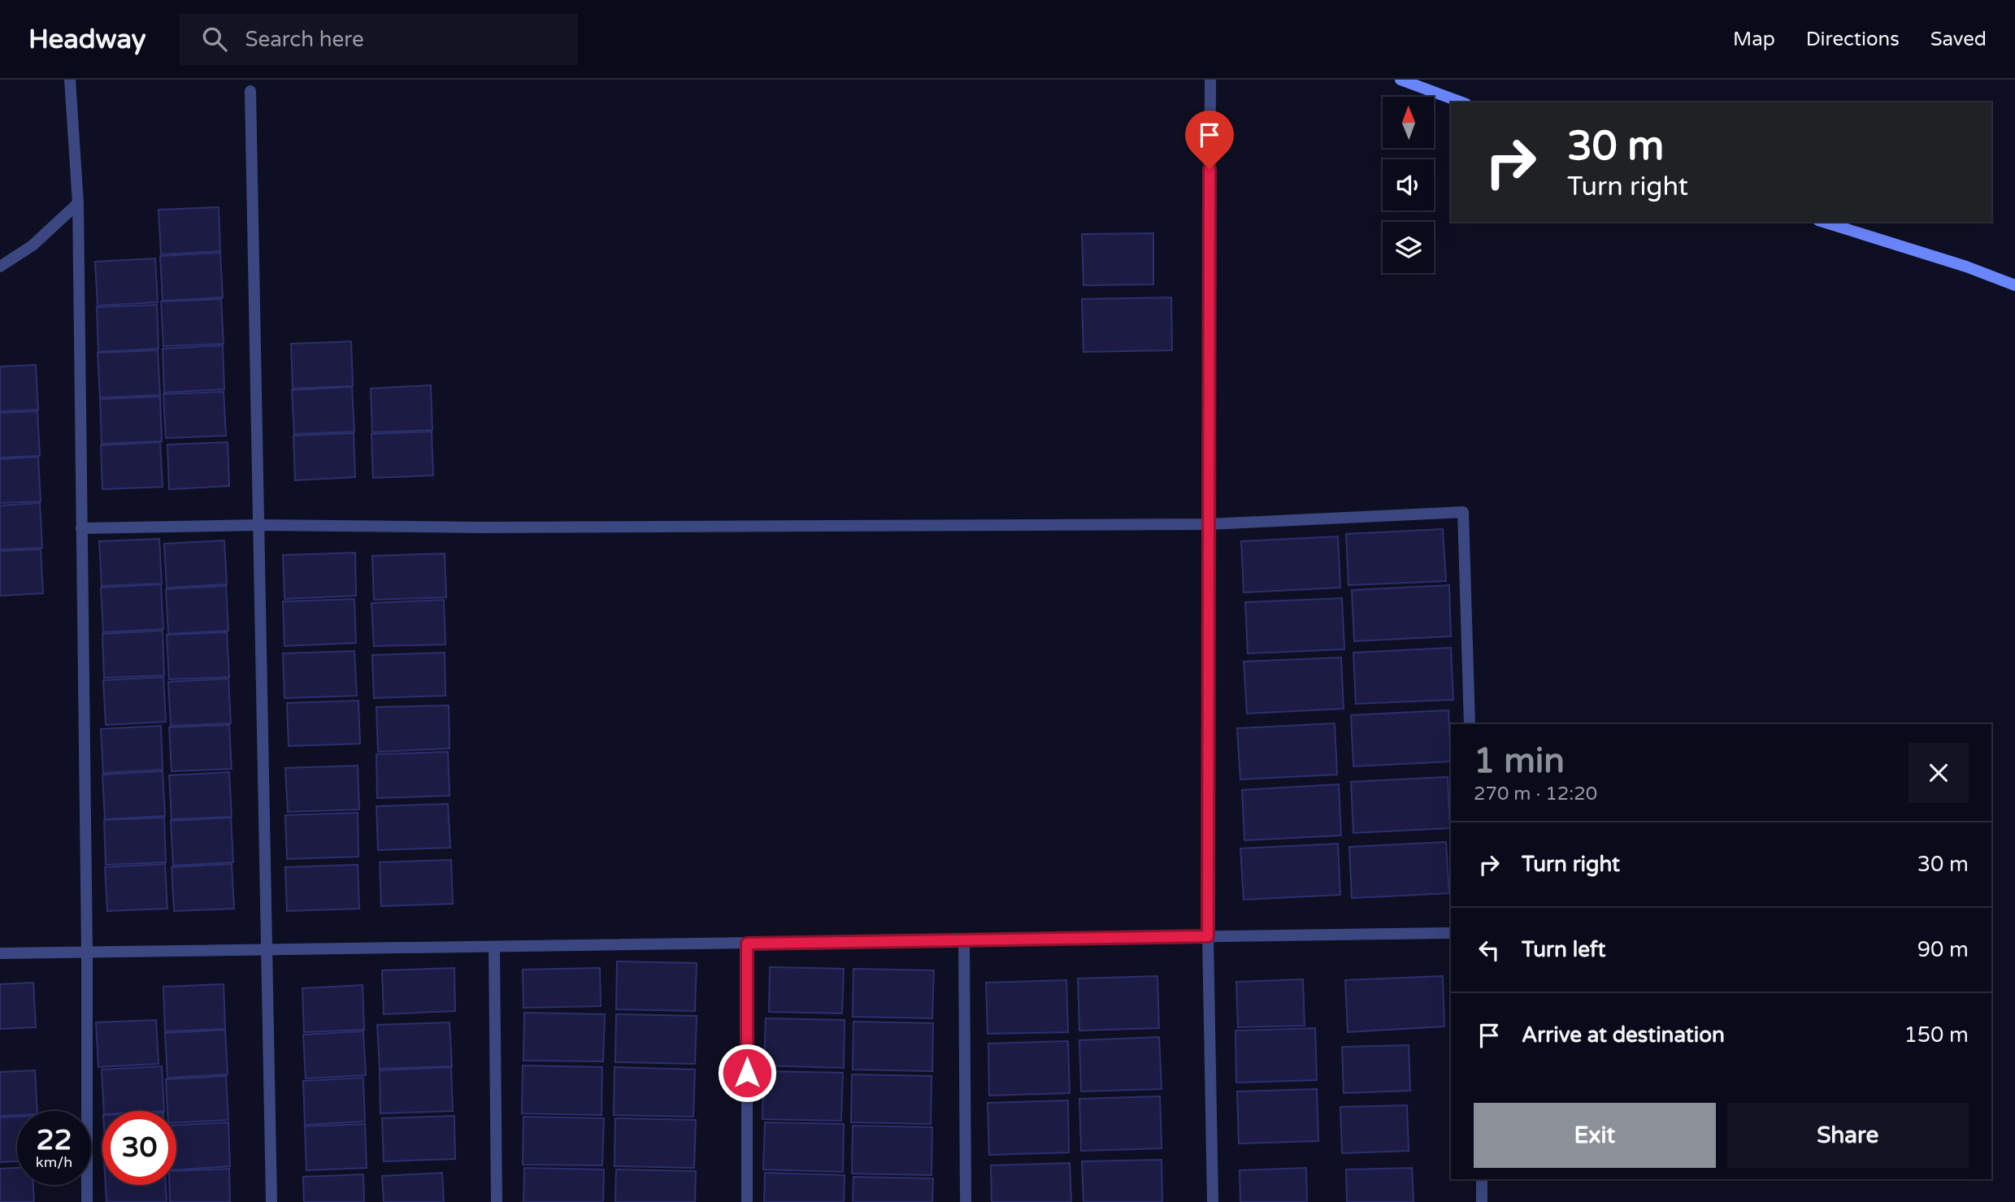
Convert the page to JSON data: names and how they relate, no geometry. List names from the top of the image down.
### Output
{
  "north": "top",
  "page": {
    "header": "Headway",
    "search": "Search here",
    "nav": ["Map", "Directions", "Saved"],
    "turn": ["30 m", "Turn right"],
    "heading": ["1 min", "270 m · 12:20"],
    "list": [
      {
        "name": "Turn right",
        "value": "30 m"
      },
      {
        "name": "Turn left",
        "value": "90 m"
      },
      {
        "name": "Arrive at destination",
        "value": "150 m"
      }
    ],
    "buttons": ["Exit", "Share"],
    "speed": "22 km/h",
    "limit": "30"
  }
}
